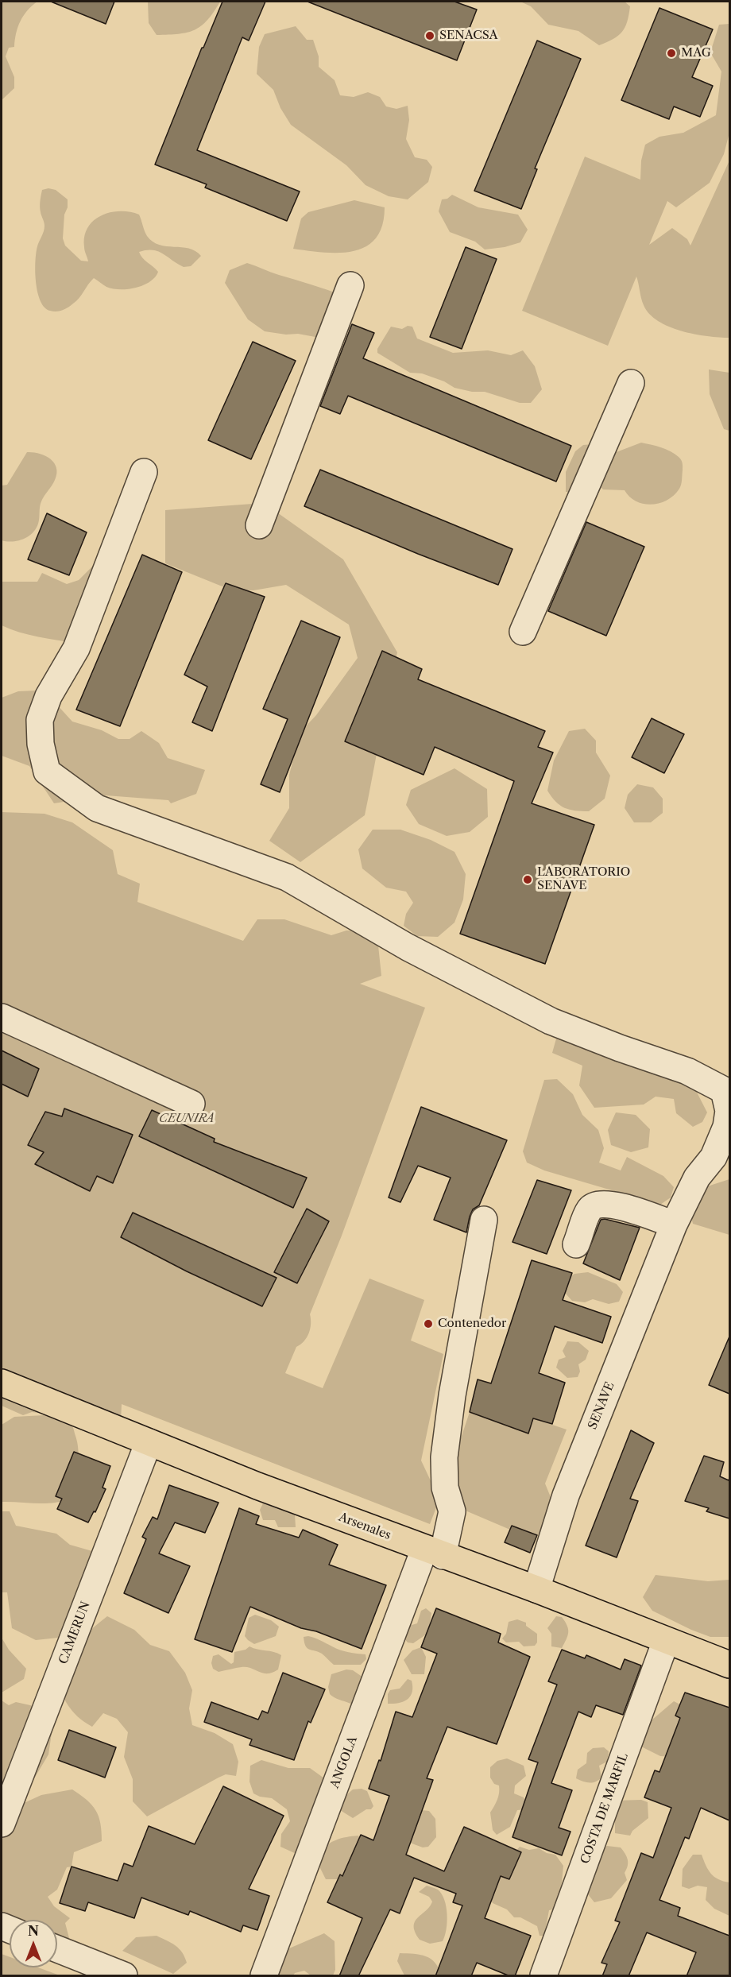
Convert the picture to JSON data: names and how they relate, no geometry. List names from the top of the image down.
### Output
{
  "streets": {
    "main road": ["Arsenales"],
    "street": [
      "SENAVE",
      "CAMERUN",
      "ANGOLA",
      "COSTA DE MARFIL"
    ]
  },
  "crossings": [
    ["SENAVE", "Arsenales"],
    ["Arsenales", "CAMERUN"],
    ["Arsenales", "ANGOLA"],
    ["Arsenales", "COSTA DE MARFIL"]
  ],
  "parks": ["CEUNIRA"],
  "places": [
    "SENACSA",
    "MAG",
    "LABORATORIO SENAVE",
    "Contenedor"
  ],
  "north": "top"
}
